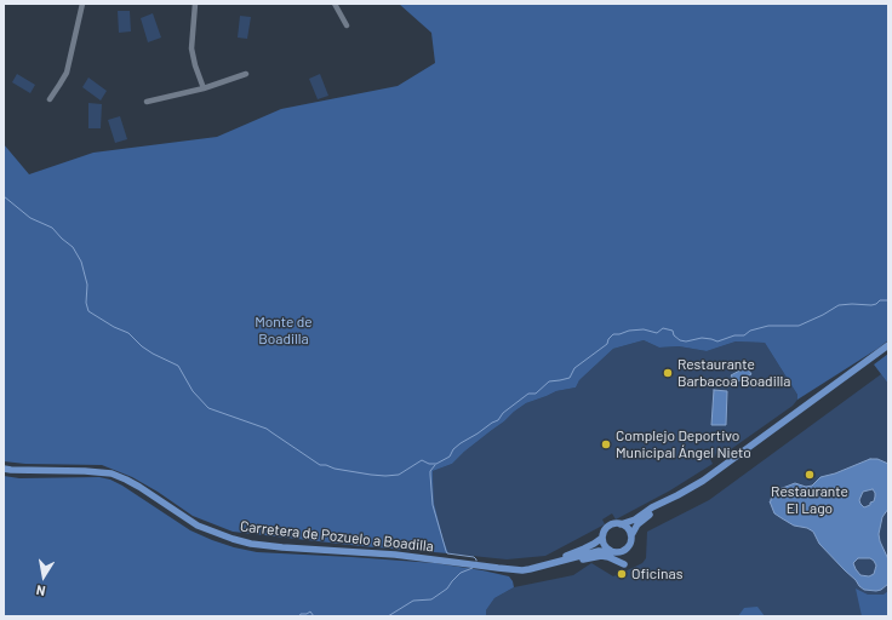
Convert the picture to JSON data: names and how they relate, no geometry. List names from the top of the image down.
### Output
{
  "streets": {
    "main road": ["Carretera de Pozuelo a Boadilla"]
  },
  "parks": ["Monte de Boadilla"],
  "places": [
    "Restaurante Barbacoa Boadilla",
    "Complejo Deportivo Municipal Ángel Nieto",
    "Restaurante El Lago",
    "Oficinas"
  ],
  "north": "bottom"
}
